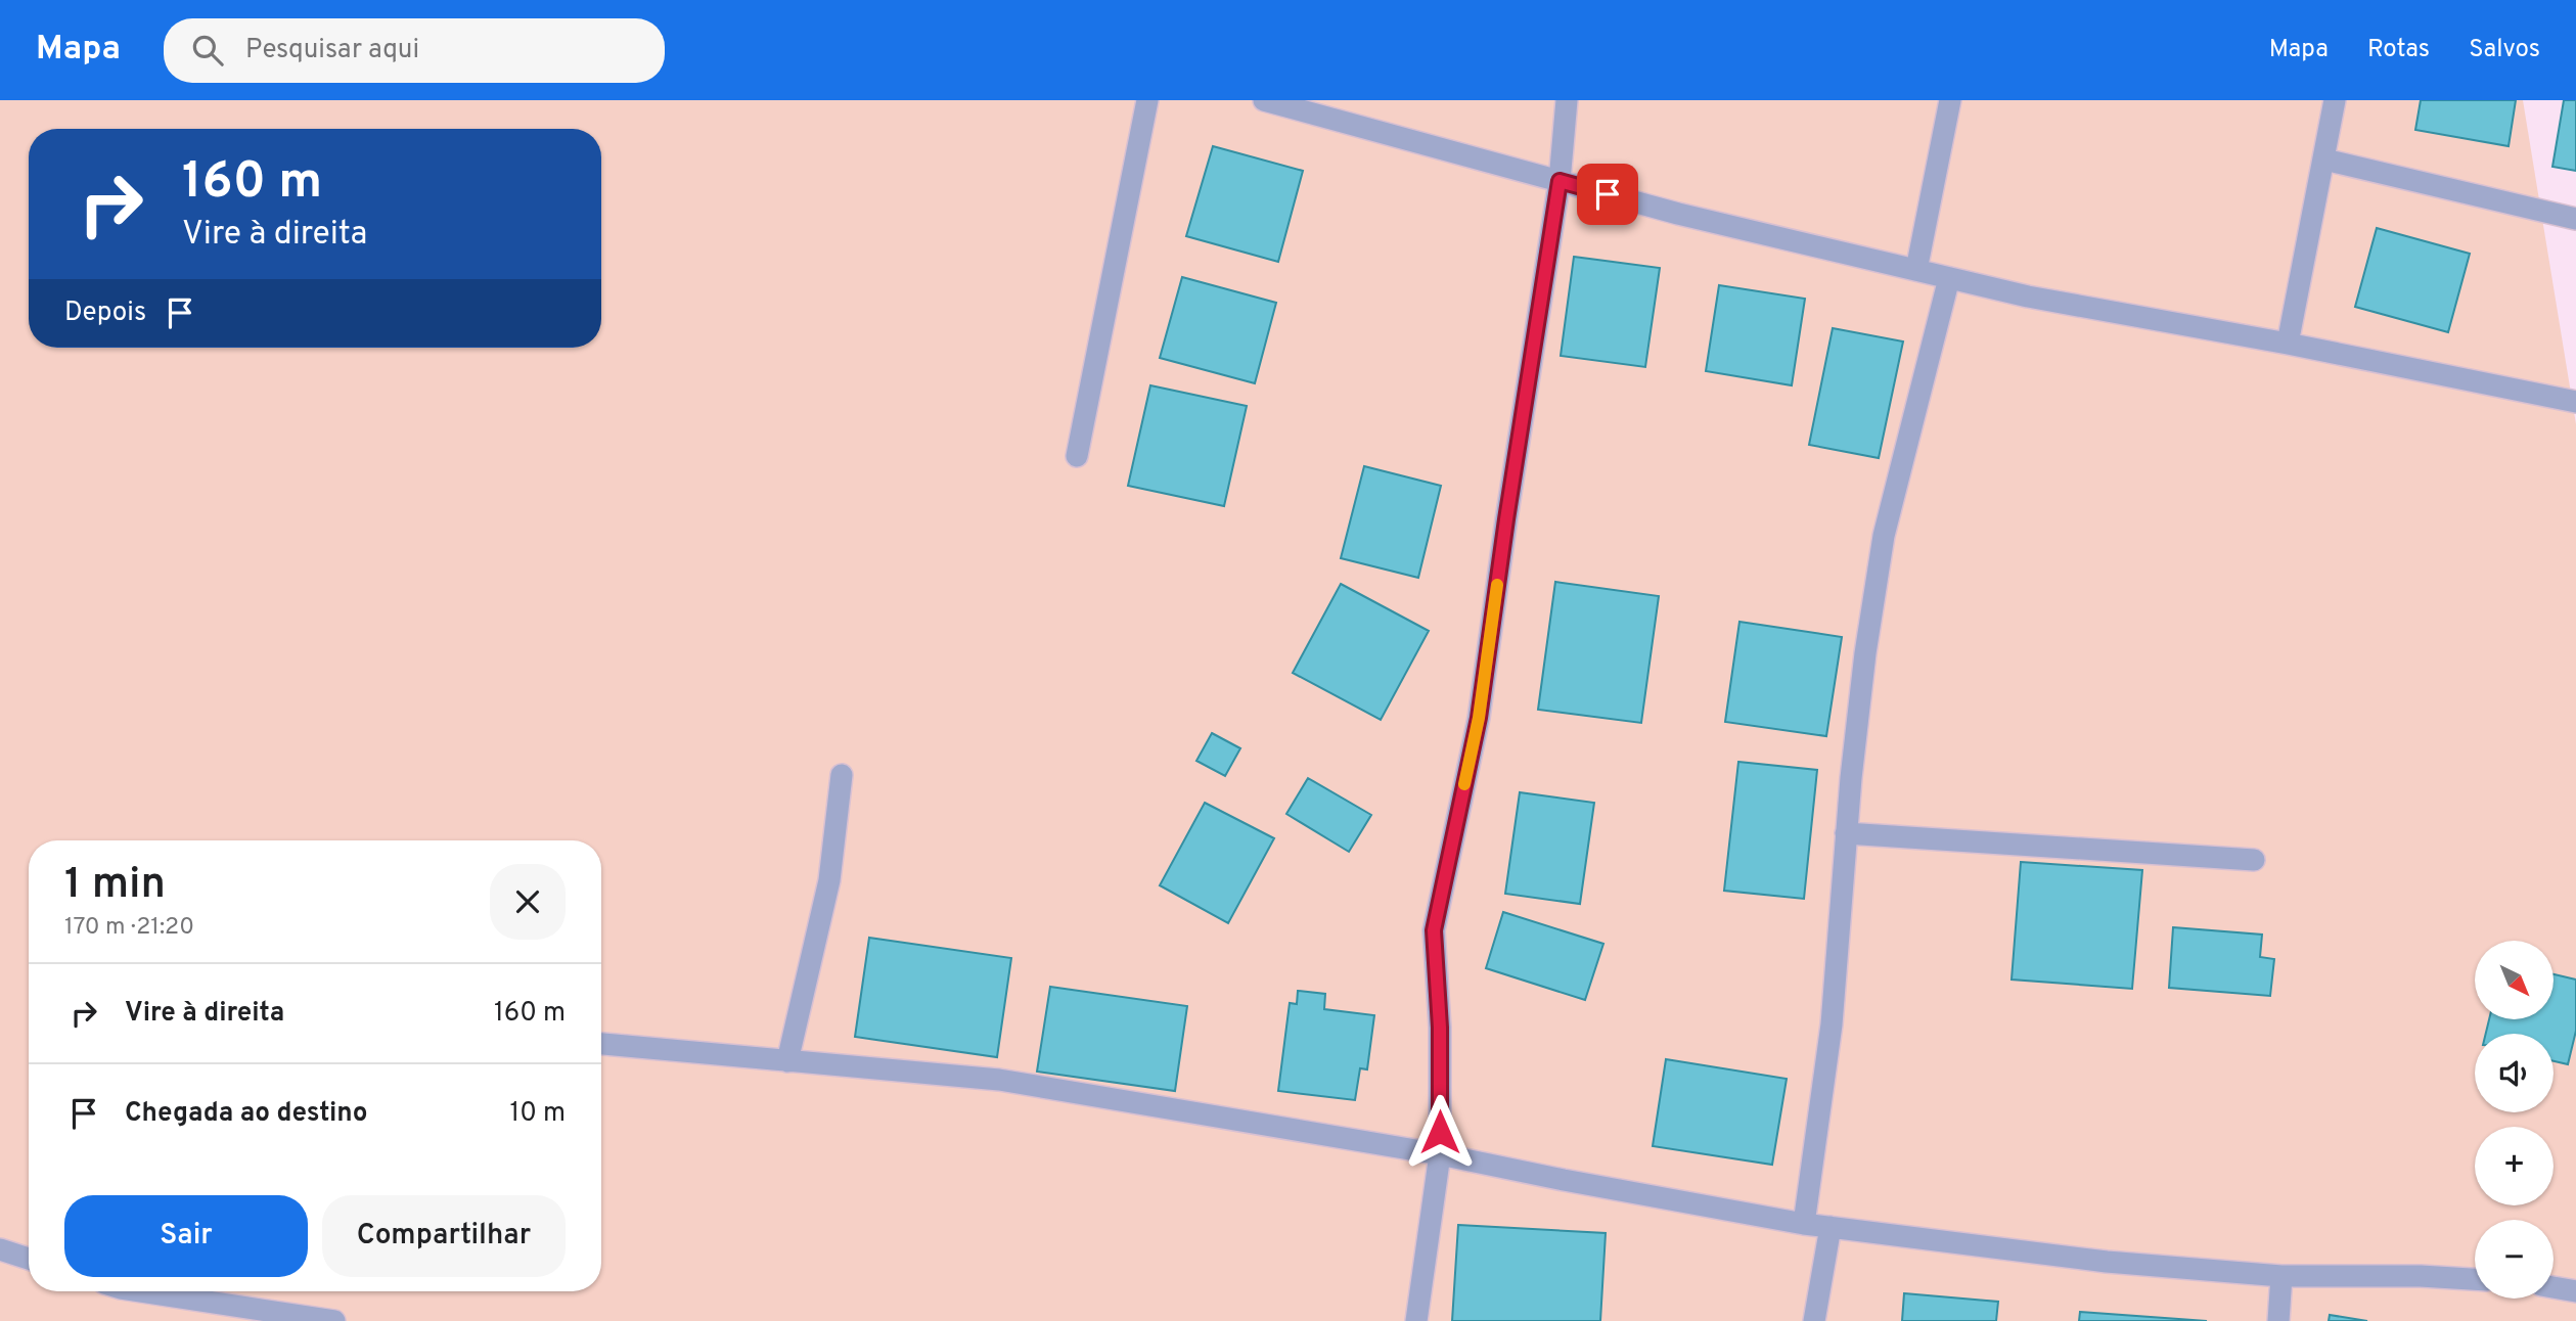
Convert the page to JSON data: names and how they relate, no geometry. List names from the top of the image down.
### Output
{
  "north": "bottom right",
  "page": {
    "header": "Mapa",
    "search": "Pesquisar aqui",
    "nav": ["Mapa", "Rotas", "Salvos"],
    "turn": ["160 m", "Vire à direita"],
    "then": "Depois",
    "heading": ["1 min", "170 m · 21:20"],
    "map_buttons": ["+", "−"],
    "list": [
      {
        "name": "Vire à direita",
        "value": "160 m"
      },
      {
        "name": "Chegada ao destino",
        "value": "10 m"
      }
    ],
    "buttons": ["Sair", "Compartilhar"]
  }
}
